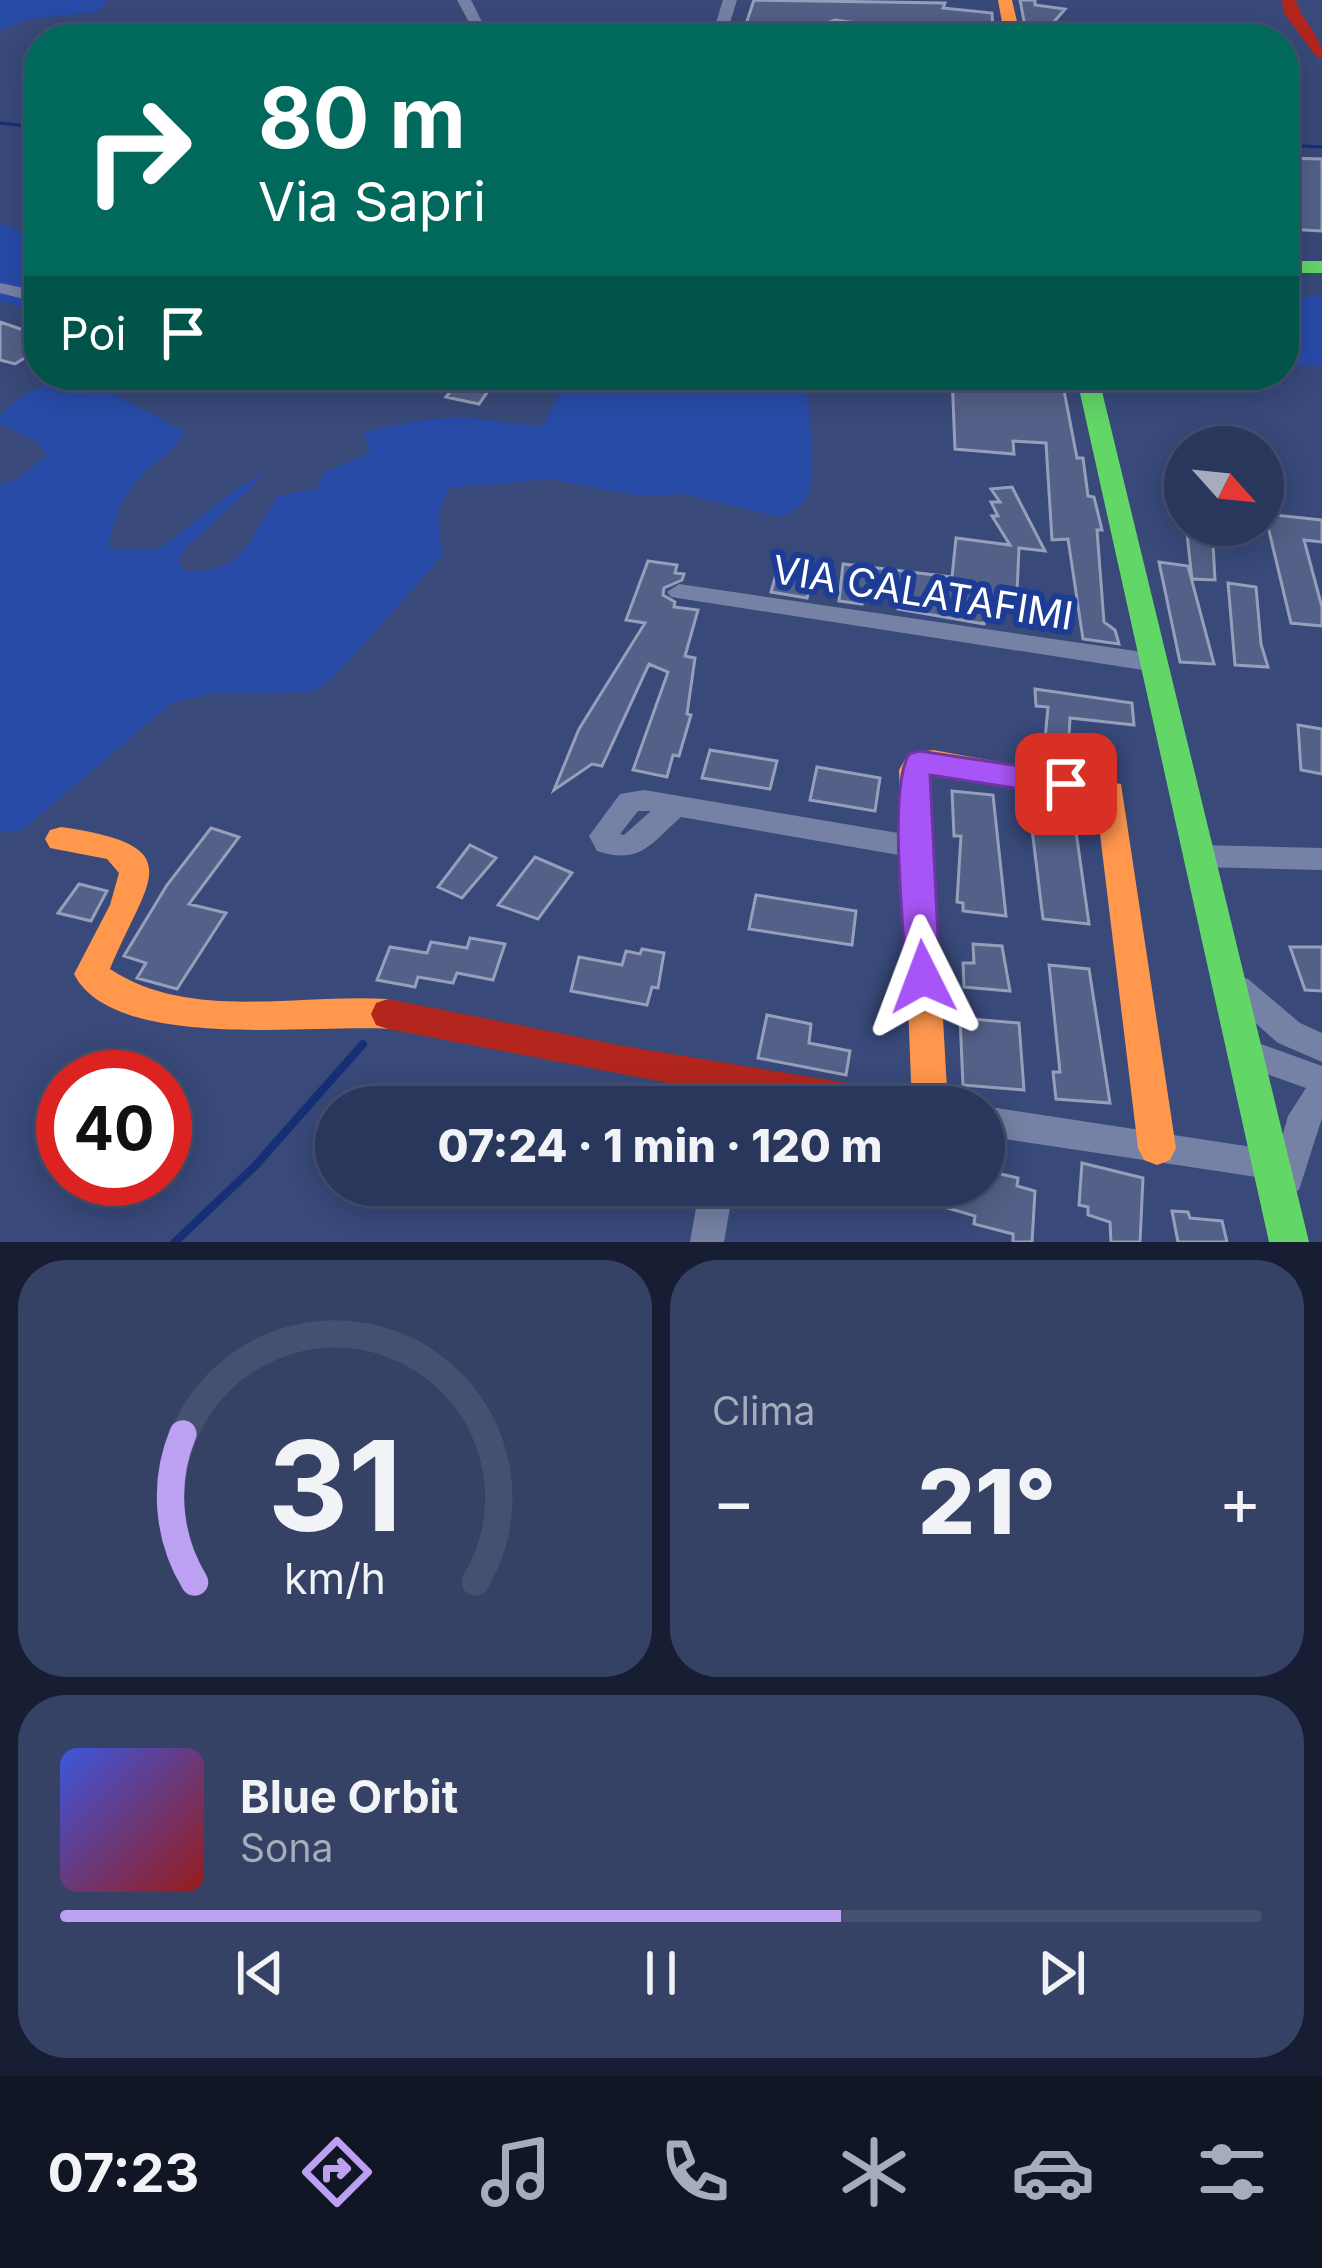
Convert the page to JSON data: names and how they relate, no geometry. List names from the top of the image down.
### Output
{
  "streets": {
    "street": ["VIA CALATAFIMI"]
  },
  "north": "bottom right",
  "page": {
    "turn": ["80 m", "Via Sapri"],
    "then": "Poi",
    "limit": "40",
    "trip": "07:24 · 1 min · 120 m",
    "tile": "Clima",
    "heat": ["−", "21°", "+"],
    "song": ["Blue Orbit", "Sona"],
    "tabs": "07:23",
    "gauge": ["31", "km/h"]
  }
}
